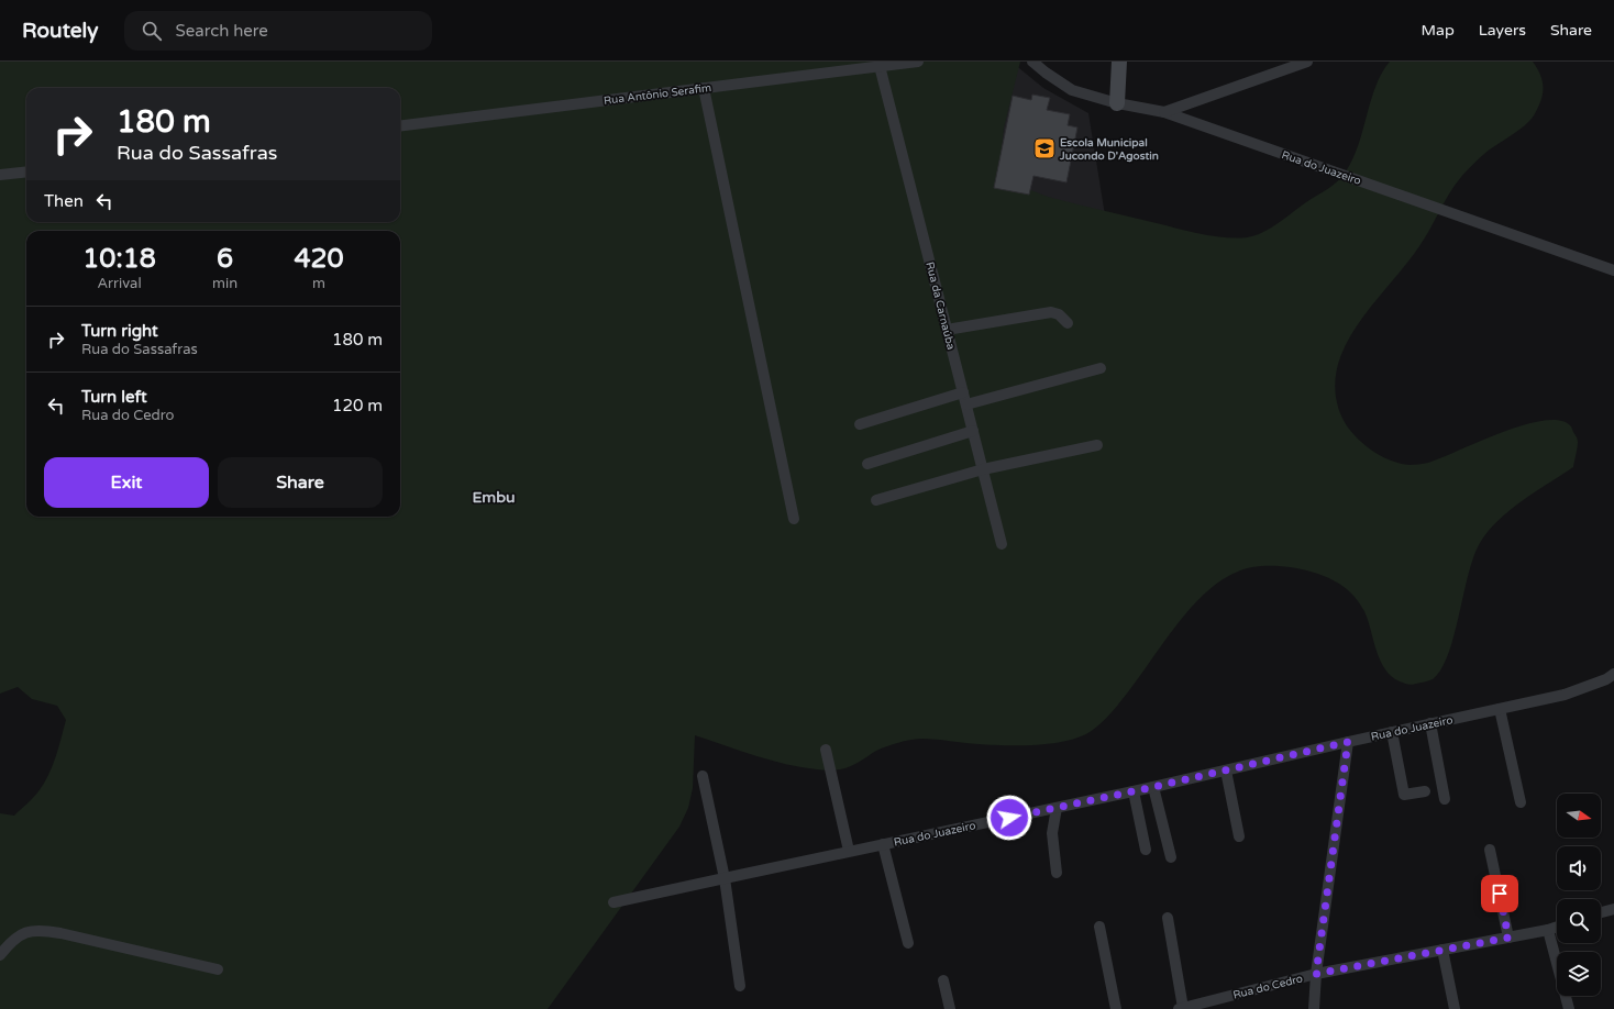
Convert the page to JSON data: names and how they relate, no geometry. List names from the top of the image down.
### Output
{
  "streets": {
    "street": [
      "Rua Antônio Serafim",
      "Rua do Juazeiro",
      "Rua da Carnaúba",
      "Rua do Cedro"
    ]
  },
  "crossings": [
    ["Rua Antônio Serafim", "Rua da Carnaúba"]
  ],
  "districts": ["Embu"],
  "places": {
    "school or university": ["Escola Municipal Jucondo D'Agostin"]
  },
  "north": "right",
  "page": {
    "header": "Routely",
    "search": "Search here",
    "nav": ["Map", "Layers", "Share"],
    "turn": ["180 m", "Rua do Sassafras"],
    "then": "Then",
    "eta": [
      "10:18",
      "Arrival",
      "6",
      "min",
      "420",
      "m"
    ],
    "list": [
      {
        "name": "Turn right",
        "note": "Rua do Sassafras",
        "value": "180 m"
      },
      {
        "name": "Turn left",
        "note": "Rua do Cedro",
        "value": "120 m"
      }
    ],
    "buttons": ["Exit", "Share"]
  }
}
